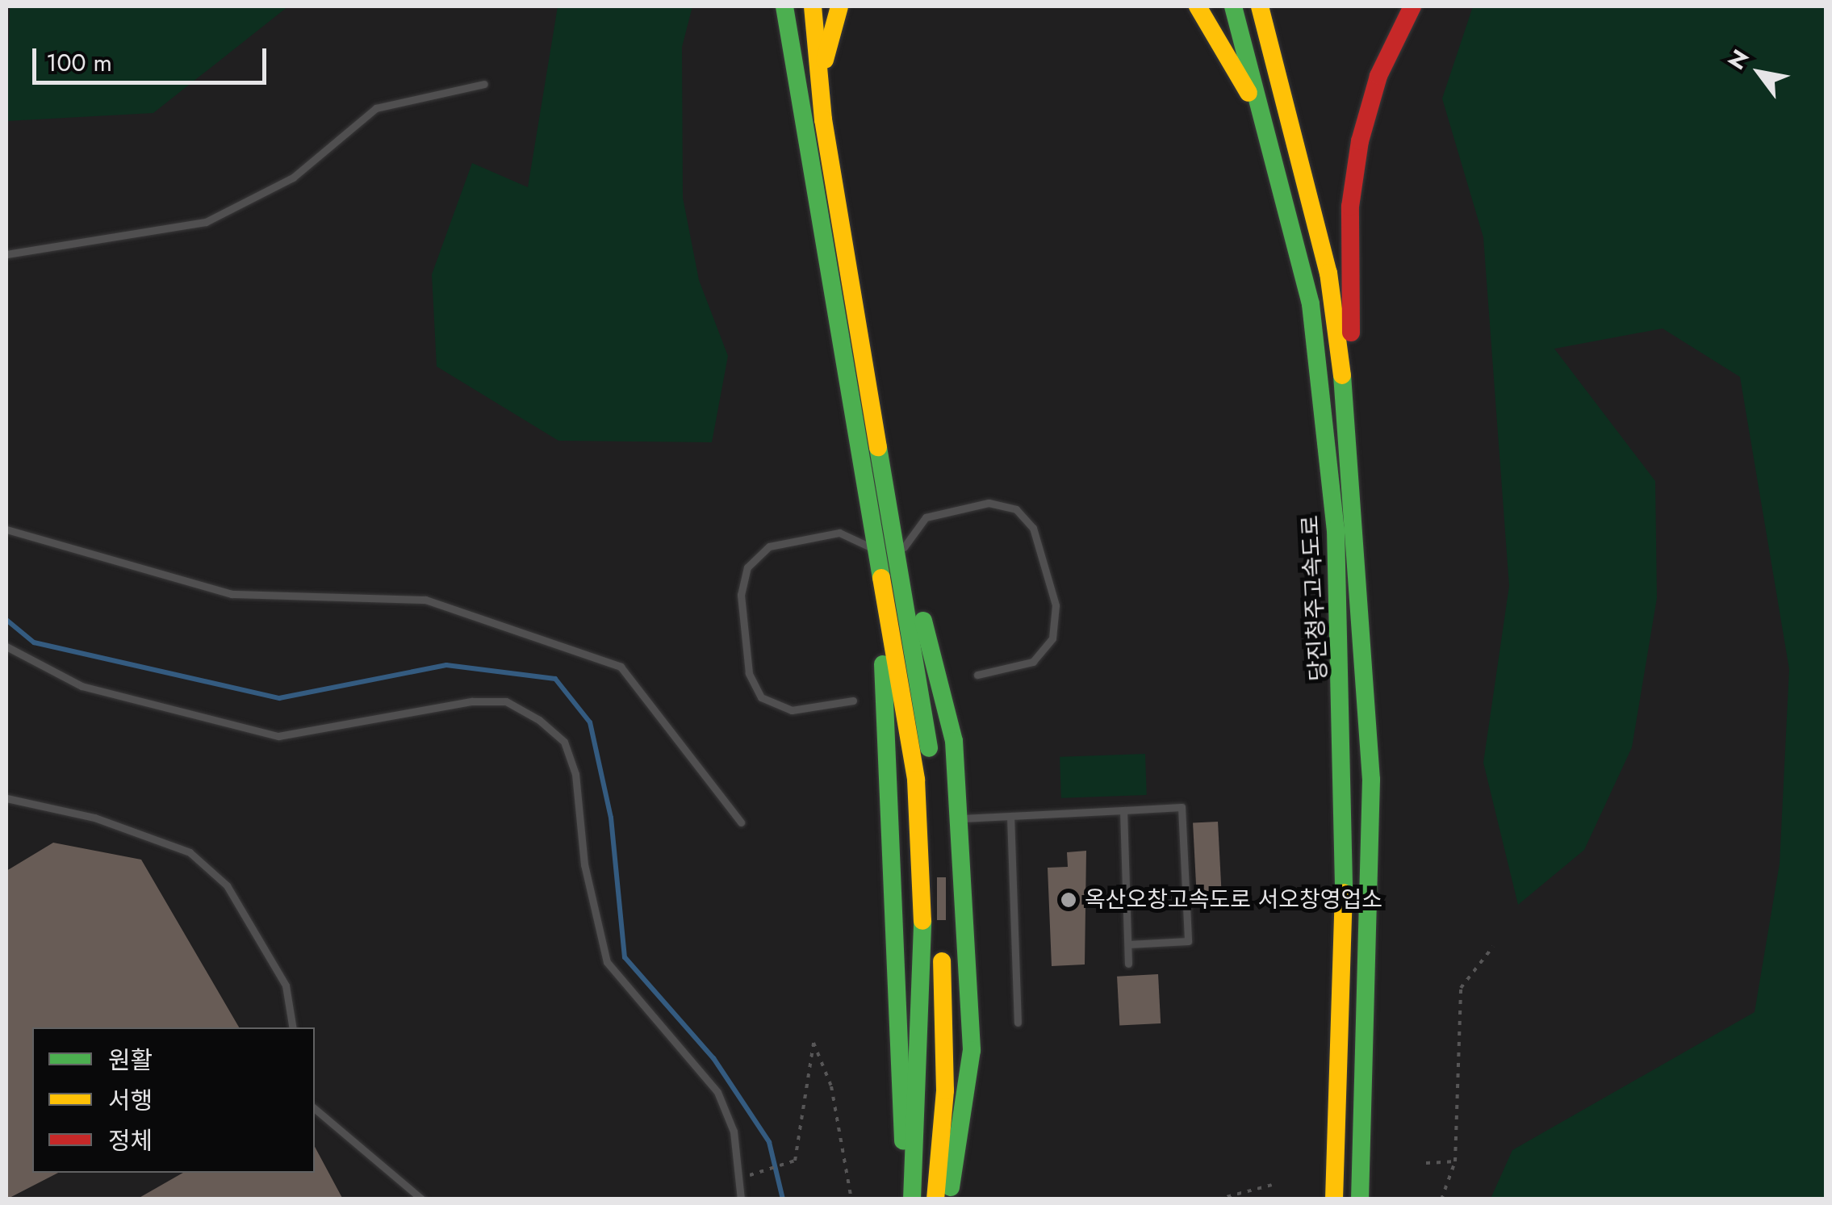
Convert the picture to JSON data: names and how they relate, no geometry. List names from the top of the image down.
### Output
{
  "streets": {
    "highway": ["당진청주고속도로"]
  },
  "places": ["옥산오창고속도로 서오창영업소"],
  "legend": ["원활", "서행", "정체"],
  "scale_bar": "100 m",
  "north": "top left"
}
